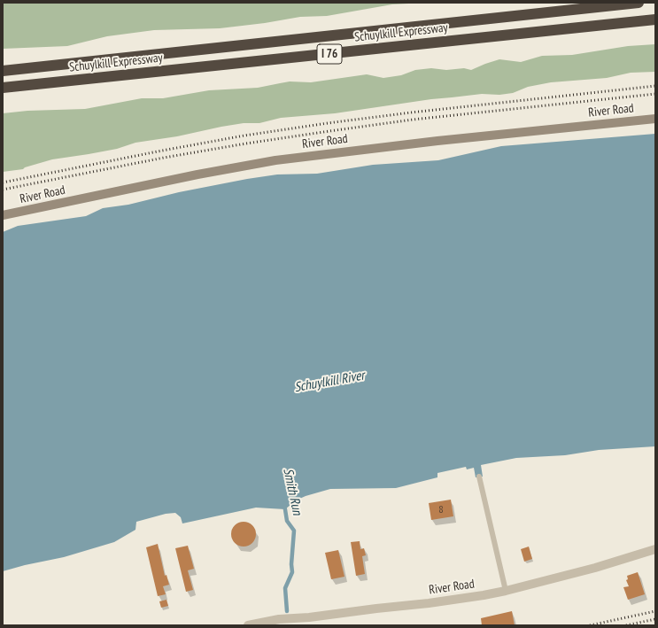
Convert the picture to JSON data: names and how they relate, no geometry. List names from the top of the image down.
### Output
{
  "streets": {
    "highway": ["Schuylkill Expressway", "I 76"],
    "street": ["River Road"]
  },
  "water": ["Schuylkill River", "Smith Run"],
  "house_numbers": ["8"]
}
